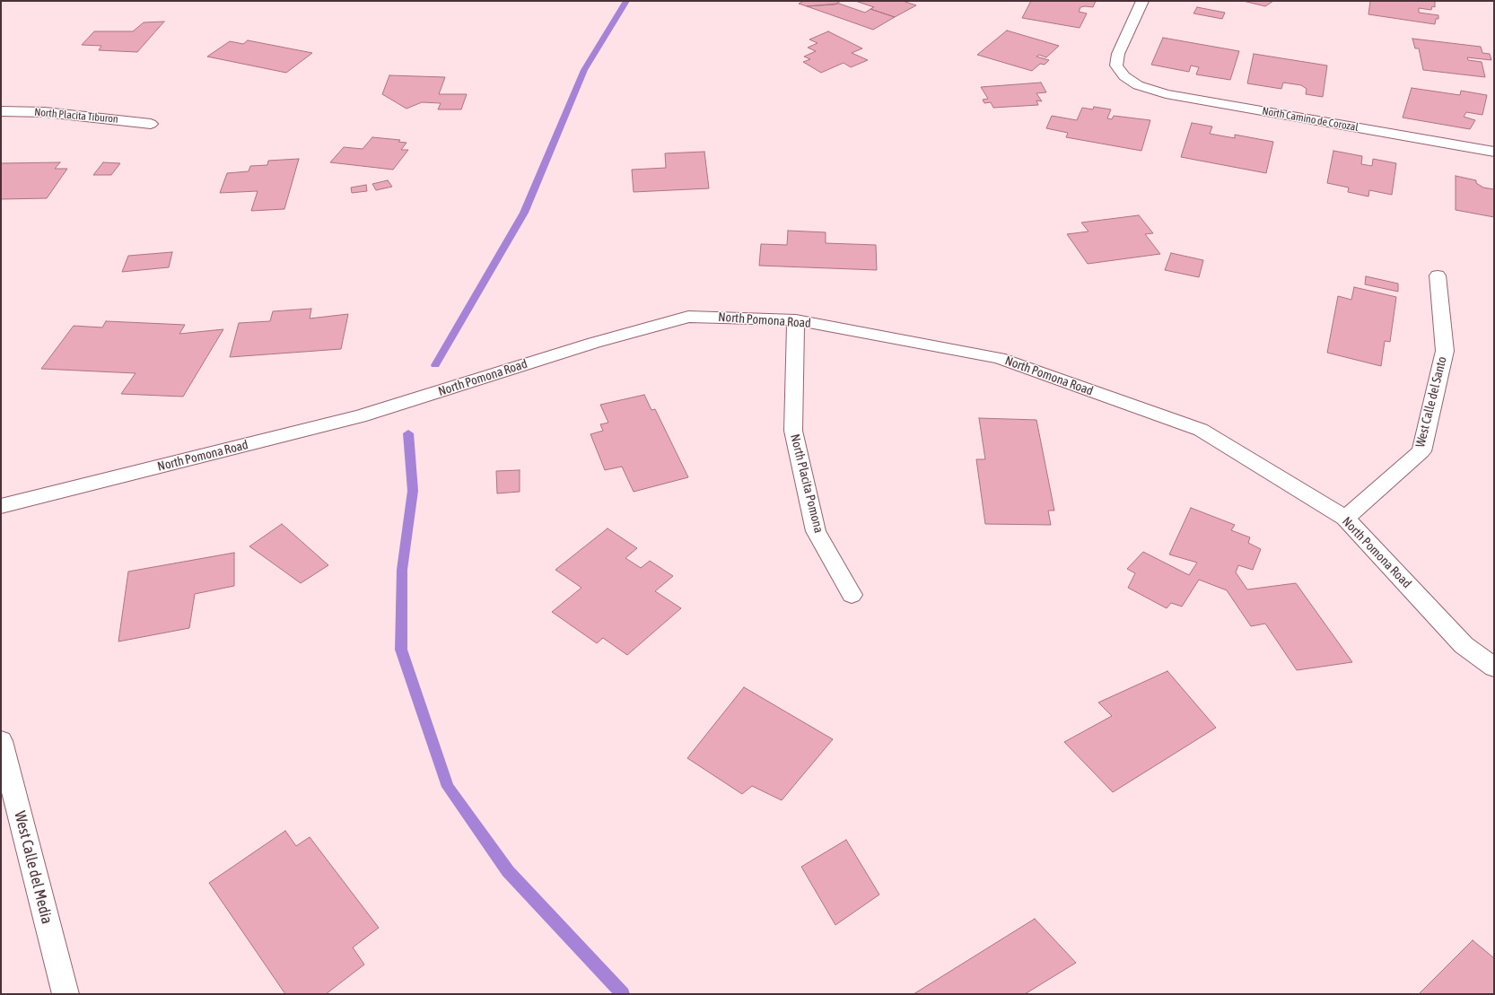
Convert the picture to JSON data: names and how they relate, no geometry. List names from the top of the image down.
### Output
{
  "streets": {
    "street": [
      "North Placita Tiburon",
      "North Camino de Corozal",
      "North Pomona Road",
      "West Calle del Santo",
      "North Placita Pomona",
      "West Calle del Media"
    ]
  },
  "crossings": [
    ["North Pomona Road", "West Calle del Santo"],
    ["North Pomona Road", "North Placita Pomona"]
  ]
}
